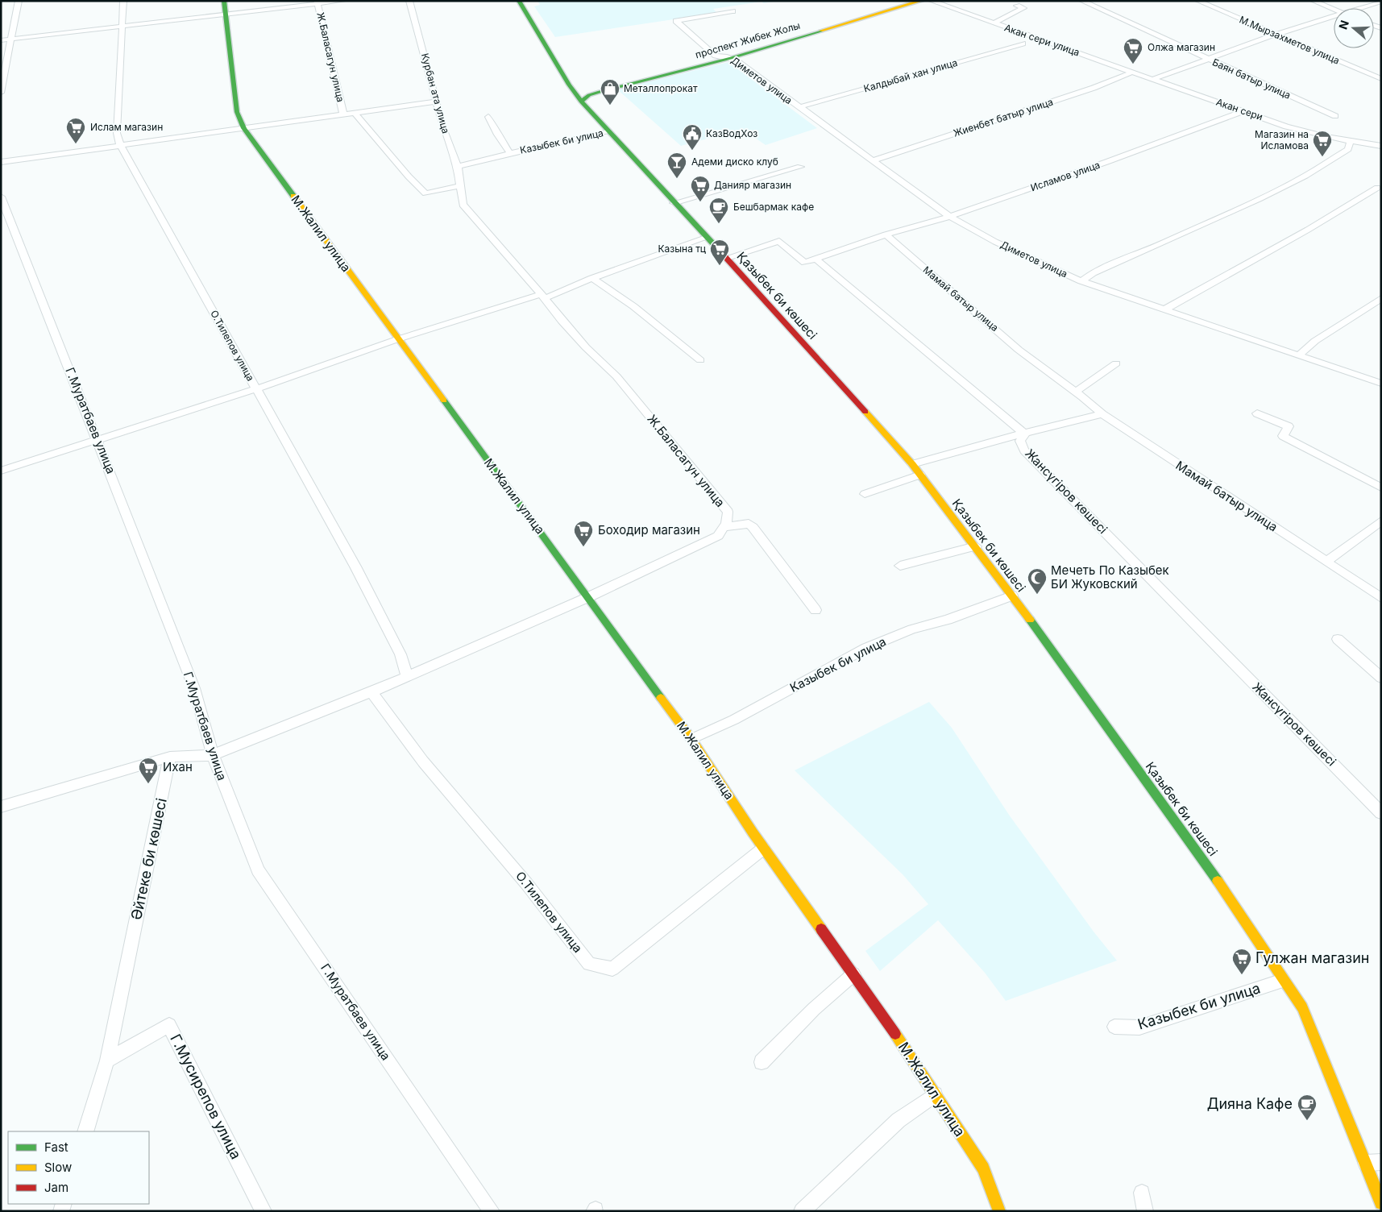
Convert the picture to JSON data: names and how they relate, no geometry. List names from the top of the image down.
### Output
{
  "streets": {
    "street": [
      "проспект Жибек Жолы",
      "Акан сери улица",
      "М.Мырзахметов улица",
      "Ж.Баласагун улица",
      "Калдыбай хан улица",
      "Баян батыр улица",
      "Диметов улица",
      "Курбан ата улица",
      "Акан сери",
      "Жиенбет батыр улица",
      "Казыбек би улица",
      "Исламов улица",
      "М.Жалил улица",
      "Қазыбек би көшесі",
      "Мамай батыр улица",
      "О.Тилепов улица",
      "Г.Муратбаев улица",
      "Жансүгіров көшесі",
      "Әйтеке би көшесі",
      "Г.Мусирепов улица"
    ]
  },
  "crossings": [
    ["проспект Жибек Жолы", "Диметов улица"],
    ["проспект Жибек Жолы", "Қазыбек би көшесі"],
    ["Акан сери улица", "Акан сери"],
    ["Акан сери улица", "Жиенбет батыр улица"],
    ["Ж.Баласагун улица", "Курбан ата улица"],
    ["Калдыбай хан улица", "Диметов улица"],
    ["Диметов улица", "Жиенбет батыр улица"],
    ["Диметов улица", "Исламов улица"],
    ["Акан сери", "Исламов улица"],
    ["Казыбек би улица", "М.Жалил улица"],
    ["Казыбек би улица", "Қазыбек би көшесі"],
    ["Исламов улица", "Мамай батыр улица"],
    ["Исламов улица", "Жансүгіров көшесі"],
    ["М.Жалил улица", "О.Тилепов улица"],
    ["Әйтеке би көшесі", "Г.Мусирепов улица"]
  ],
  "places": {
    "supermarket": [
      "Олжа магазин",
      "Ислам магазин",
      "Магазин на Исламова",
      "Данияр магазин",
      "Казына тц",
      "Боходир магазин",
      "Ихан",
      "Гулжан магазин"
    ],
    "shop": ["Металлопрокат"],
    "public building": ["КазВодХоз"],
    "bar": ["Адеми диско клуб"],
    "cafe": ["Бешбармак кафе", "Дияна Кафе"],
    "mosque": ["Мечеть По Казыбек БИ Жуковский"]
  },
  "legend": ["Fast", "Slow", "Jam"],
  "north": "left"
}
